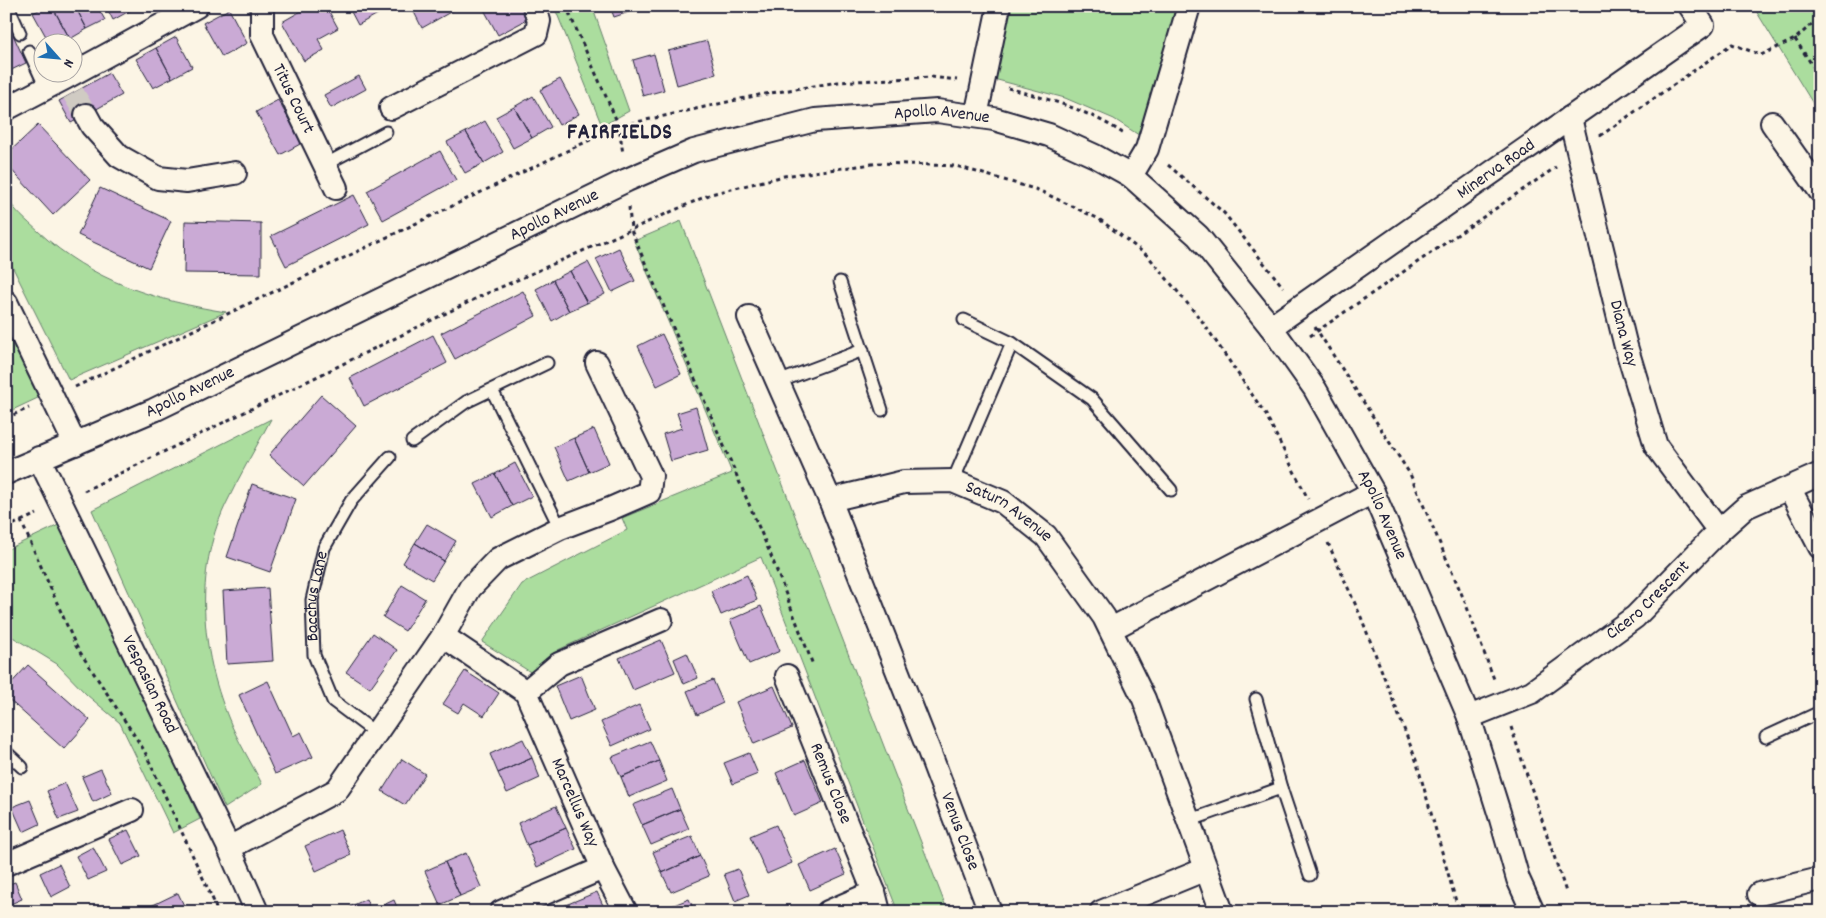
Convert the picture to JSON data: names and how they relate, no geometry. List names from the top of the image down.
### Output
{
  "streets": {
    "street": [
      "Titus Court",
      "Apollo Avenue",
      "Minerva Road",
      "Diana Way",
      "Saturn Avenue",
      "Cicero Crescent",
      "Vespasian Road",
      "Remus Close",
      "Marcellus Way",
      "Venus Close"
    ],
    "lane": ["Bacchus Lane"]
  },
  "crossings": [
    ["Apollo Avenue", "Minerva Road"],
    ["Apollo Avenue", "Cicero Crescent"],
    ["Apollo Avenue", "Vespasian Road"],
    ["Minerva Road", "Diana Way"],
    ["Diana Way", "Cicero Crescent"],
    ["Saturn Avenue", "Venus Close"]
  ],
  "districts": ["FAIRFIELDS"],
  "north": "bottom right"
}
